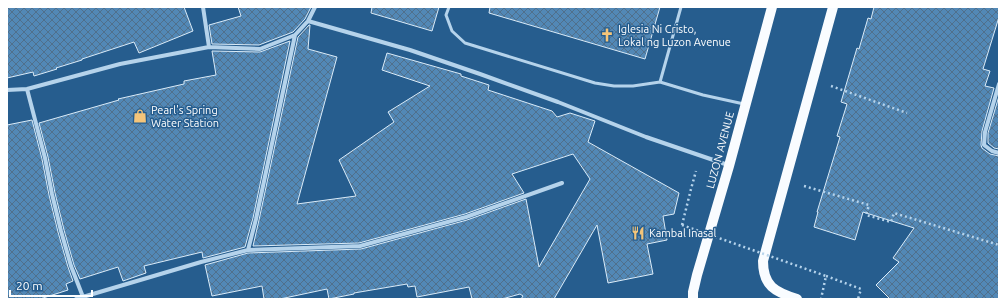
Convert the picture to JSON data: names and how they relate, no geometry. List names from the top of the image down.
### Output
{
  "streets": {
    "main road": ["LUZON AVENUE"]
  },
  "places": {
    "church": ["Iglesia Ni Cristo, Lokal ng Luzon Avenue"],
    "shop": ["Pearl's Spring Water Station"],
    "restaurant": ["Kambal Inasal"]
  },
  "scale_bar": "20 m"
}
